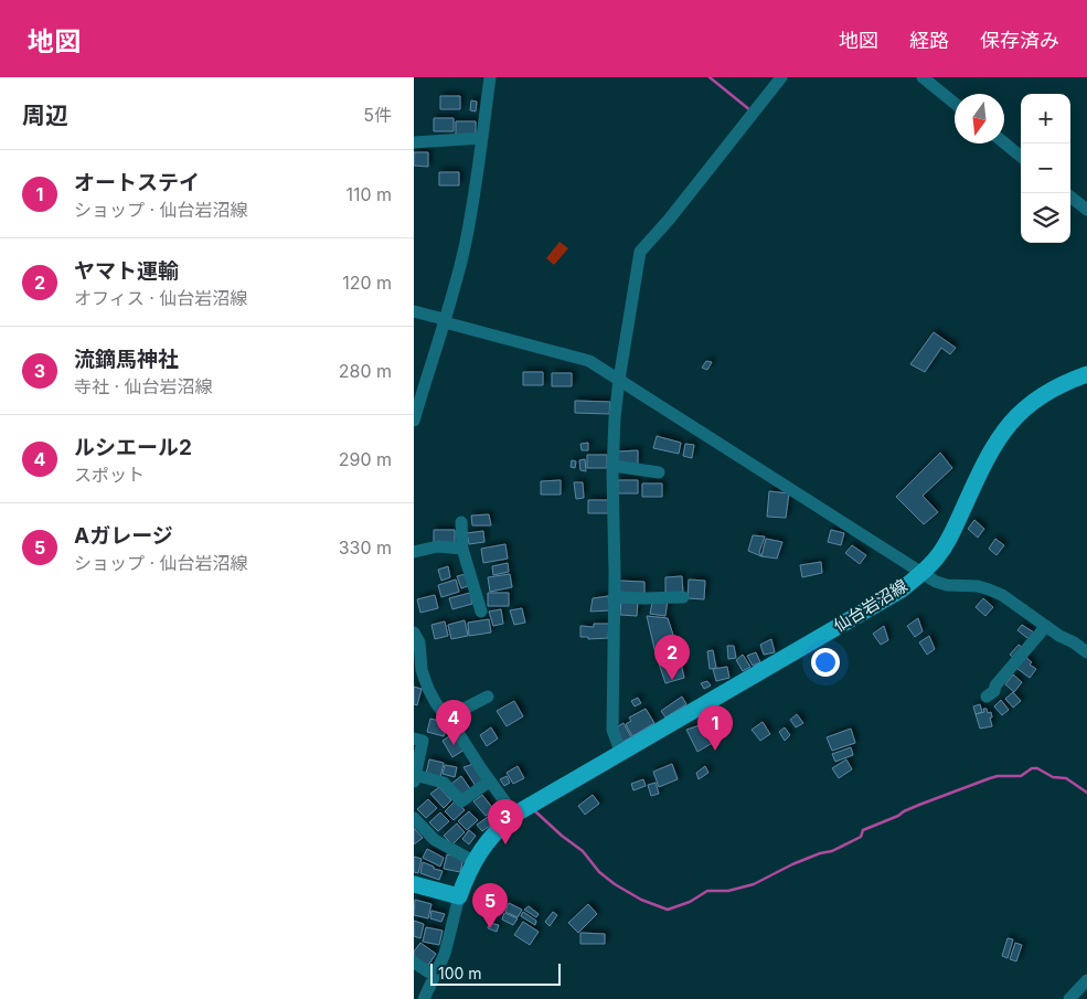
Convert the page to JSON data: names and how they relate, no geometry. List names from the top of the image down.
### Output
{
  "streets": {
    "main road": ["仙台岩沼線"]
  },
  "scale_bar": "100 m",
  "north": "bottom",
  "page": {
    "header": "地図",
    "nav": ["地図", "経路", "保存済み"],
    "heading": ["周辺", "5件"],
    "map_buttons": ["+", "−"],
    "list": [
      {
        "mark": "1",
        "name": "オートステイ",
        "note": "ショップ · 仙台岩沼線",
        "value": "110 m"
      },
      {
        "mark": "2",
        "name": "ヤマト運輸",
        "note": "オフィス · 仙台岩沼線",
        "value": "120 m"
      },
      {
        "mark": "3",
        "name": "流鏑馬神社",
        "note": "寺社 · 仙台岩沼線",
        "value": "280 m"
      },
      {
        "mark": "4",
        "name": "ルシエール2",
        "note": "スポット",
        "value": "290 m"
      },
      {
        "mark": "5",
        "name": "Aガレージ",
        "note": "ショップ · 仙台岩沼線",
        "value": "330 m"
      }
    ],
    "pins": [
      "2",
      "4",
      "1",
      "3",
      "5"
    ],
    "scale": "100 m"
  }
}
